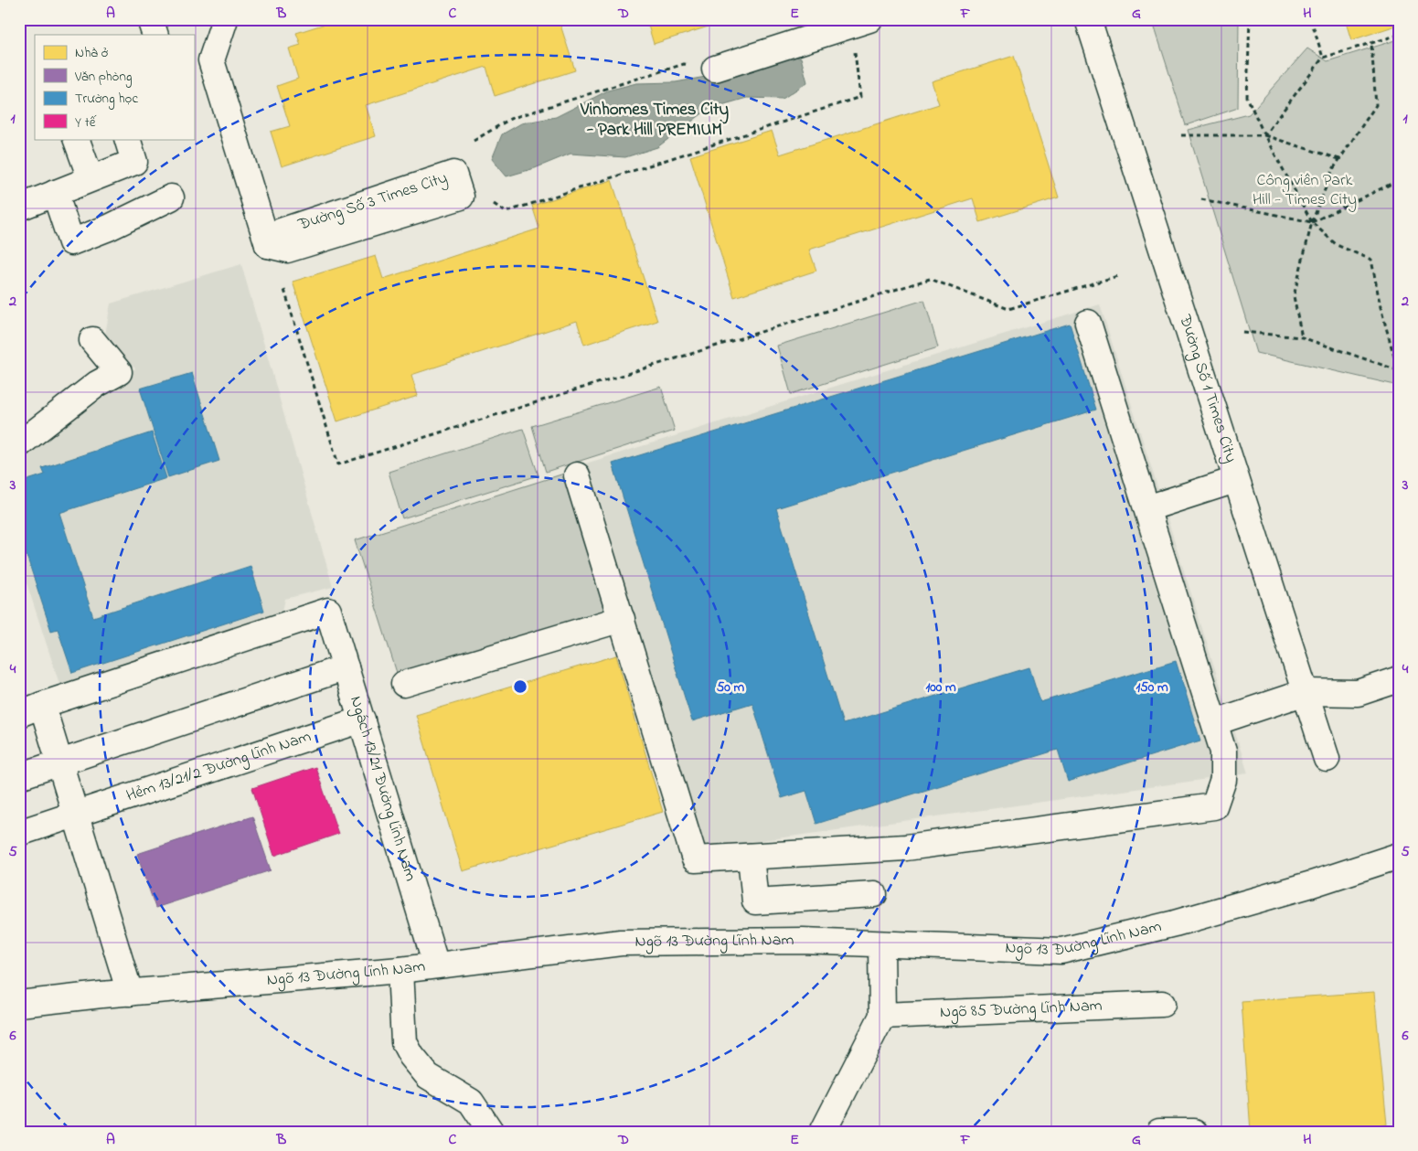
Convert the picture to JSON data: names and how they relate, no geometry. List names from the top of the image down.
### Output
{
  "streets": {
    "street": [
      "Đường Số 3 Times City",
      "Đường Số 1 Times City",
      "Hẻm 13/21/2 Đường Lĩnh Nam",
      "Ngách 13/21 Đường Lĩnh Nam",
      "Ngõ 13 Đường Lĩnh Nam",
      "Ngõ 85 Đường Lĩnh Nam"
    ]
  },
  "crossings": [
    ["Hẻm 13/21/2 Đường Lĩnh Nam", "Ngách 13/21 Đường Lĩnh Nam"],
    ["Ngách 13/21 Đường Lĩnh Nam", "Ngõ 13 Đường Lĩnh Nam"]
  ],
  "districts": ["Vinhomes Times City - Park Hill PREMIUM"],
  "parks": ["Công viên Park Hill - Times City"],
  "legend": [
    "Nhà ở",
    "Văn phòng",
    "Trường học",
    "Y tế"
  ],
  "grid": {
    "columns": [
      "A",
      "B",
      "C",
      "D",
      "E",
      "F",
      "G",
      "H"
    ],
    "rows": [
      "1",
      "2",
      "3",
      "4",
      "5",
      "6"
    ]
  },
  "rings": ["50 m", "100 m", "150 m"]
}
